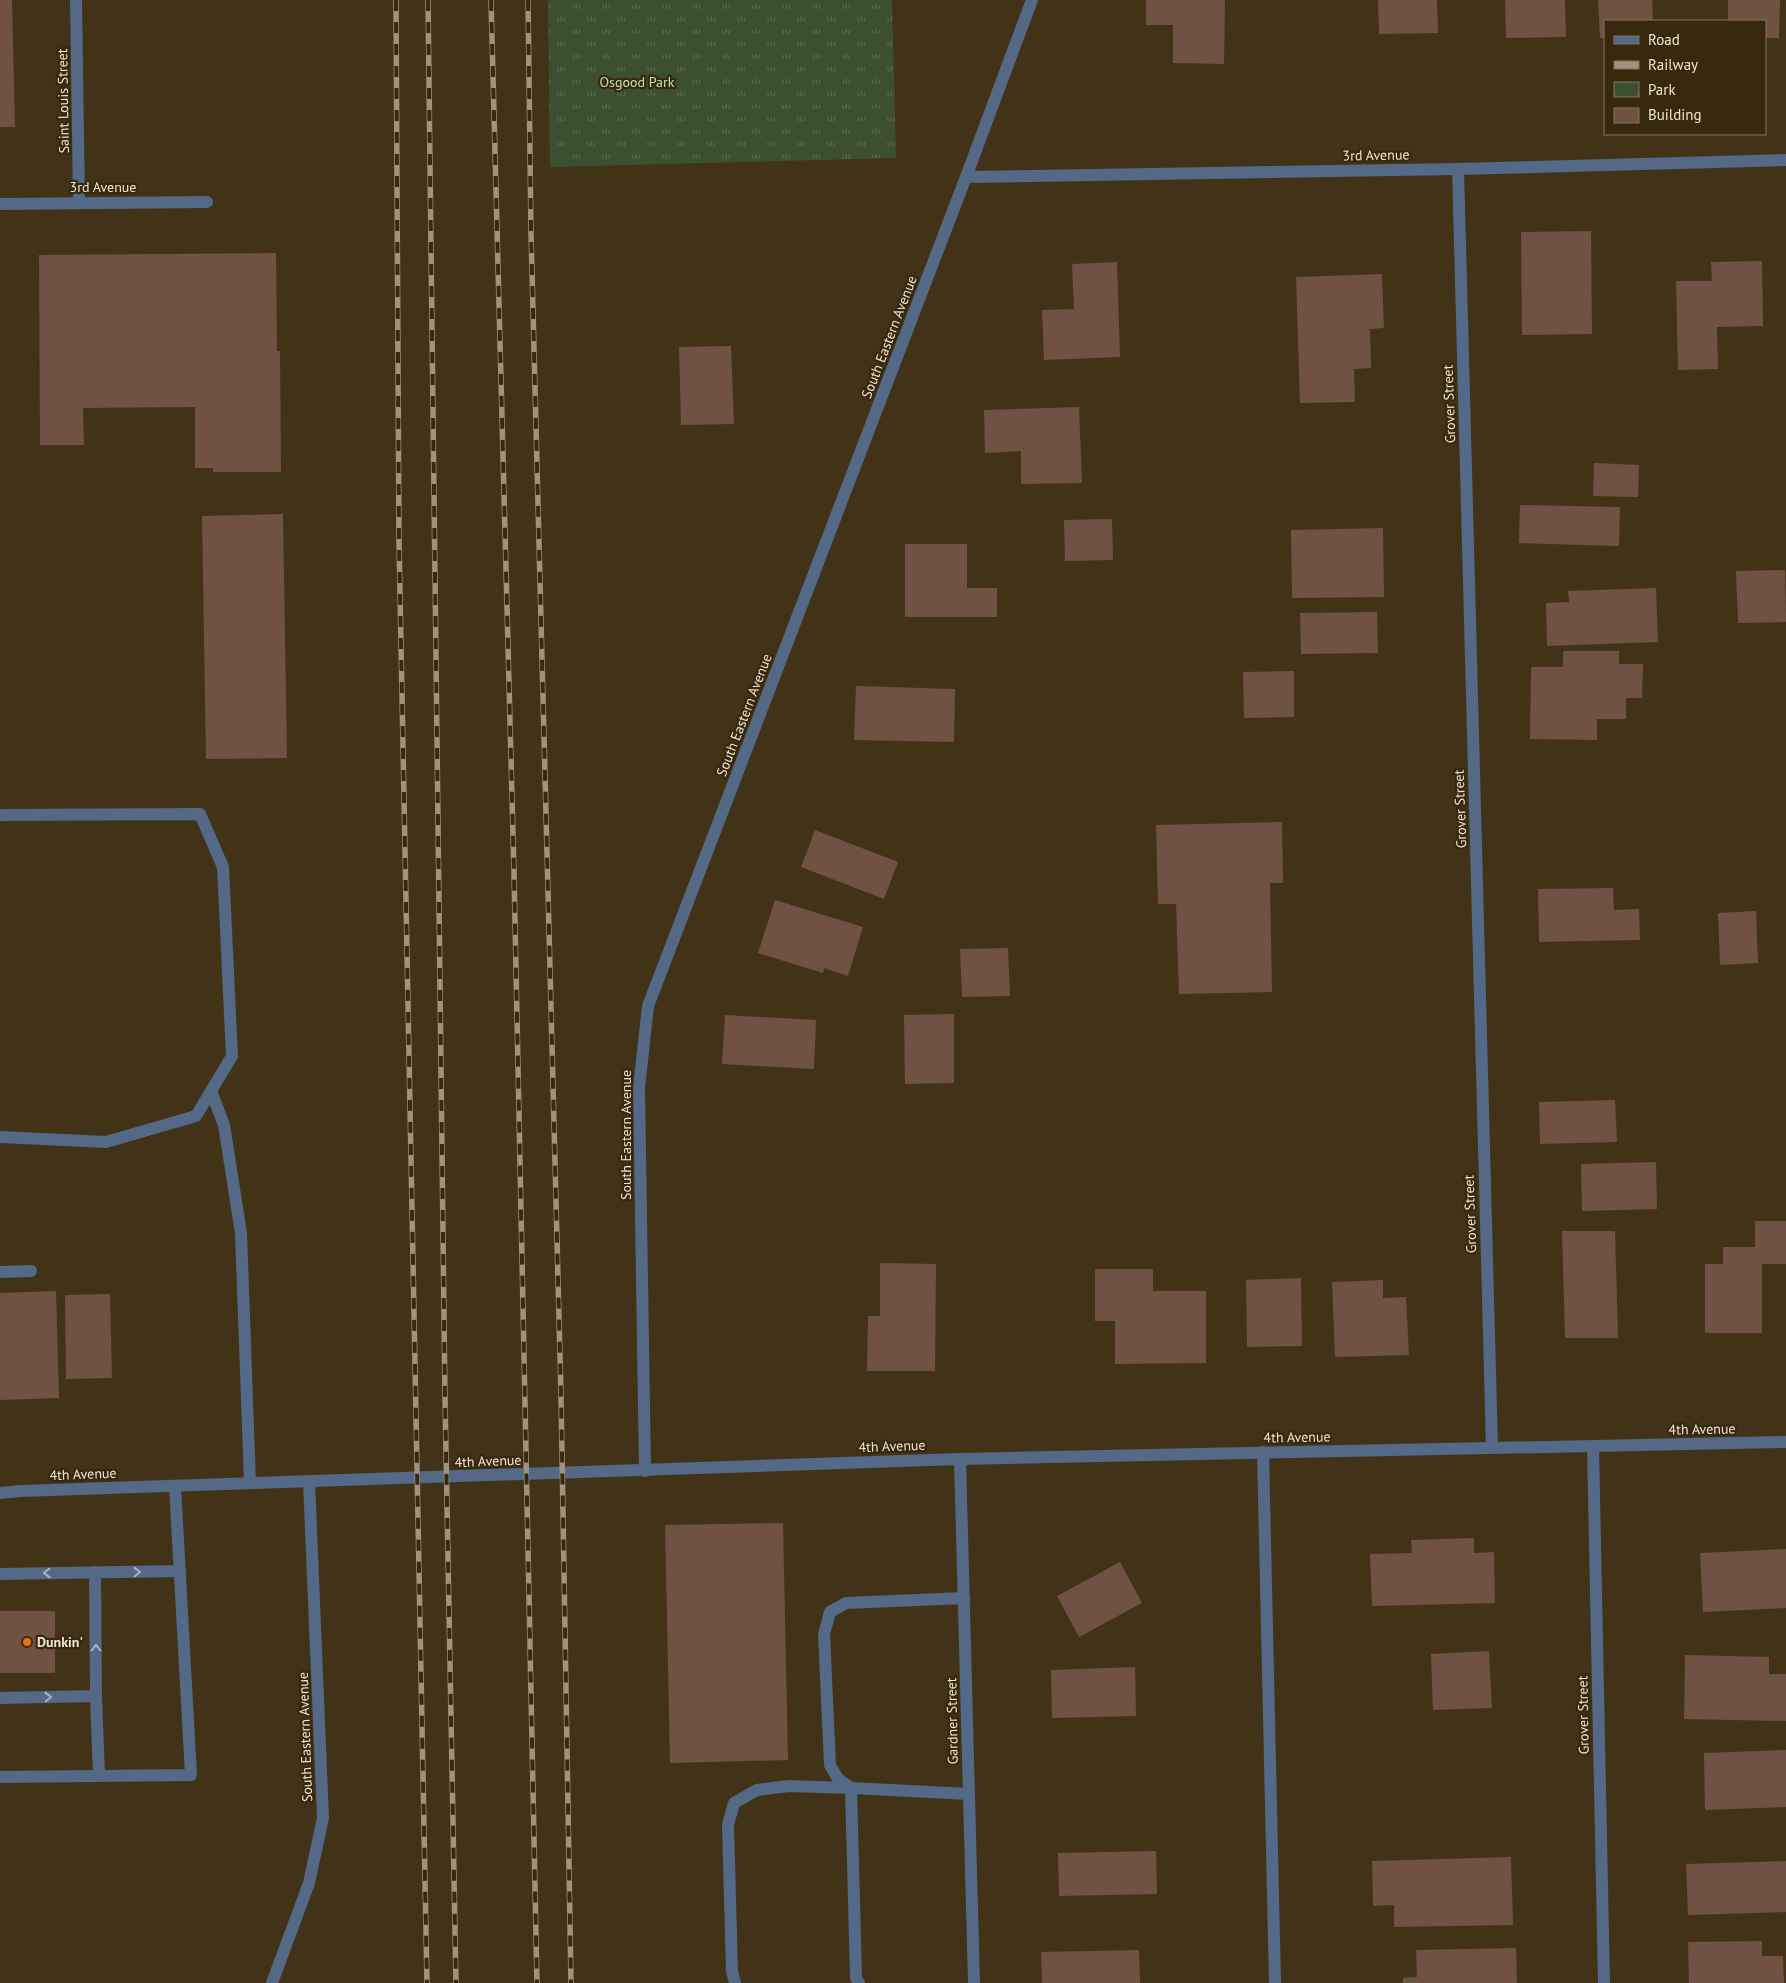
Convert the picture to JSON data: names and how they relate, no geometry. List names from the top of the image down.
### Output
{
  "streets": {
    "street": [
      "Saint Louis Street",
      "3rd Avenue",
      "South Eastern Avenue",
      "Grover Street",
      "4th Avenue",
      "Gardner Street"
    ]
  },
  "crossings": [
    ["Saint Louis Street", "3rd Avenue"],
    ["3rd Avenue", "South Eastern Avenue"],
    ["3rd Avenue", "Grover Street"],
    ["South Eastern Avenue", "4th Avenue"],
    ["Grover Street", "4th Avenue"],
    ["4th Avenue", "Gardner Street"]
  ],
  "parks": ["Osgood Park"],
  "places": ["Dunkin'"],
  "legend": [
    "Road",
    "Railway",
    "Park",
    "Building"
  ]
}
